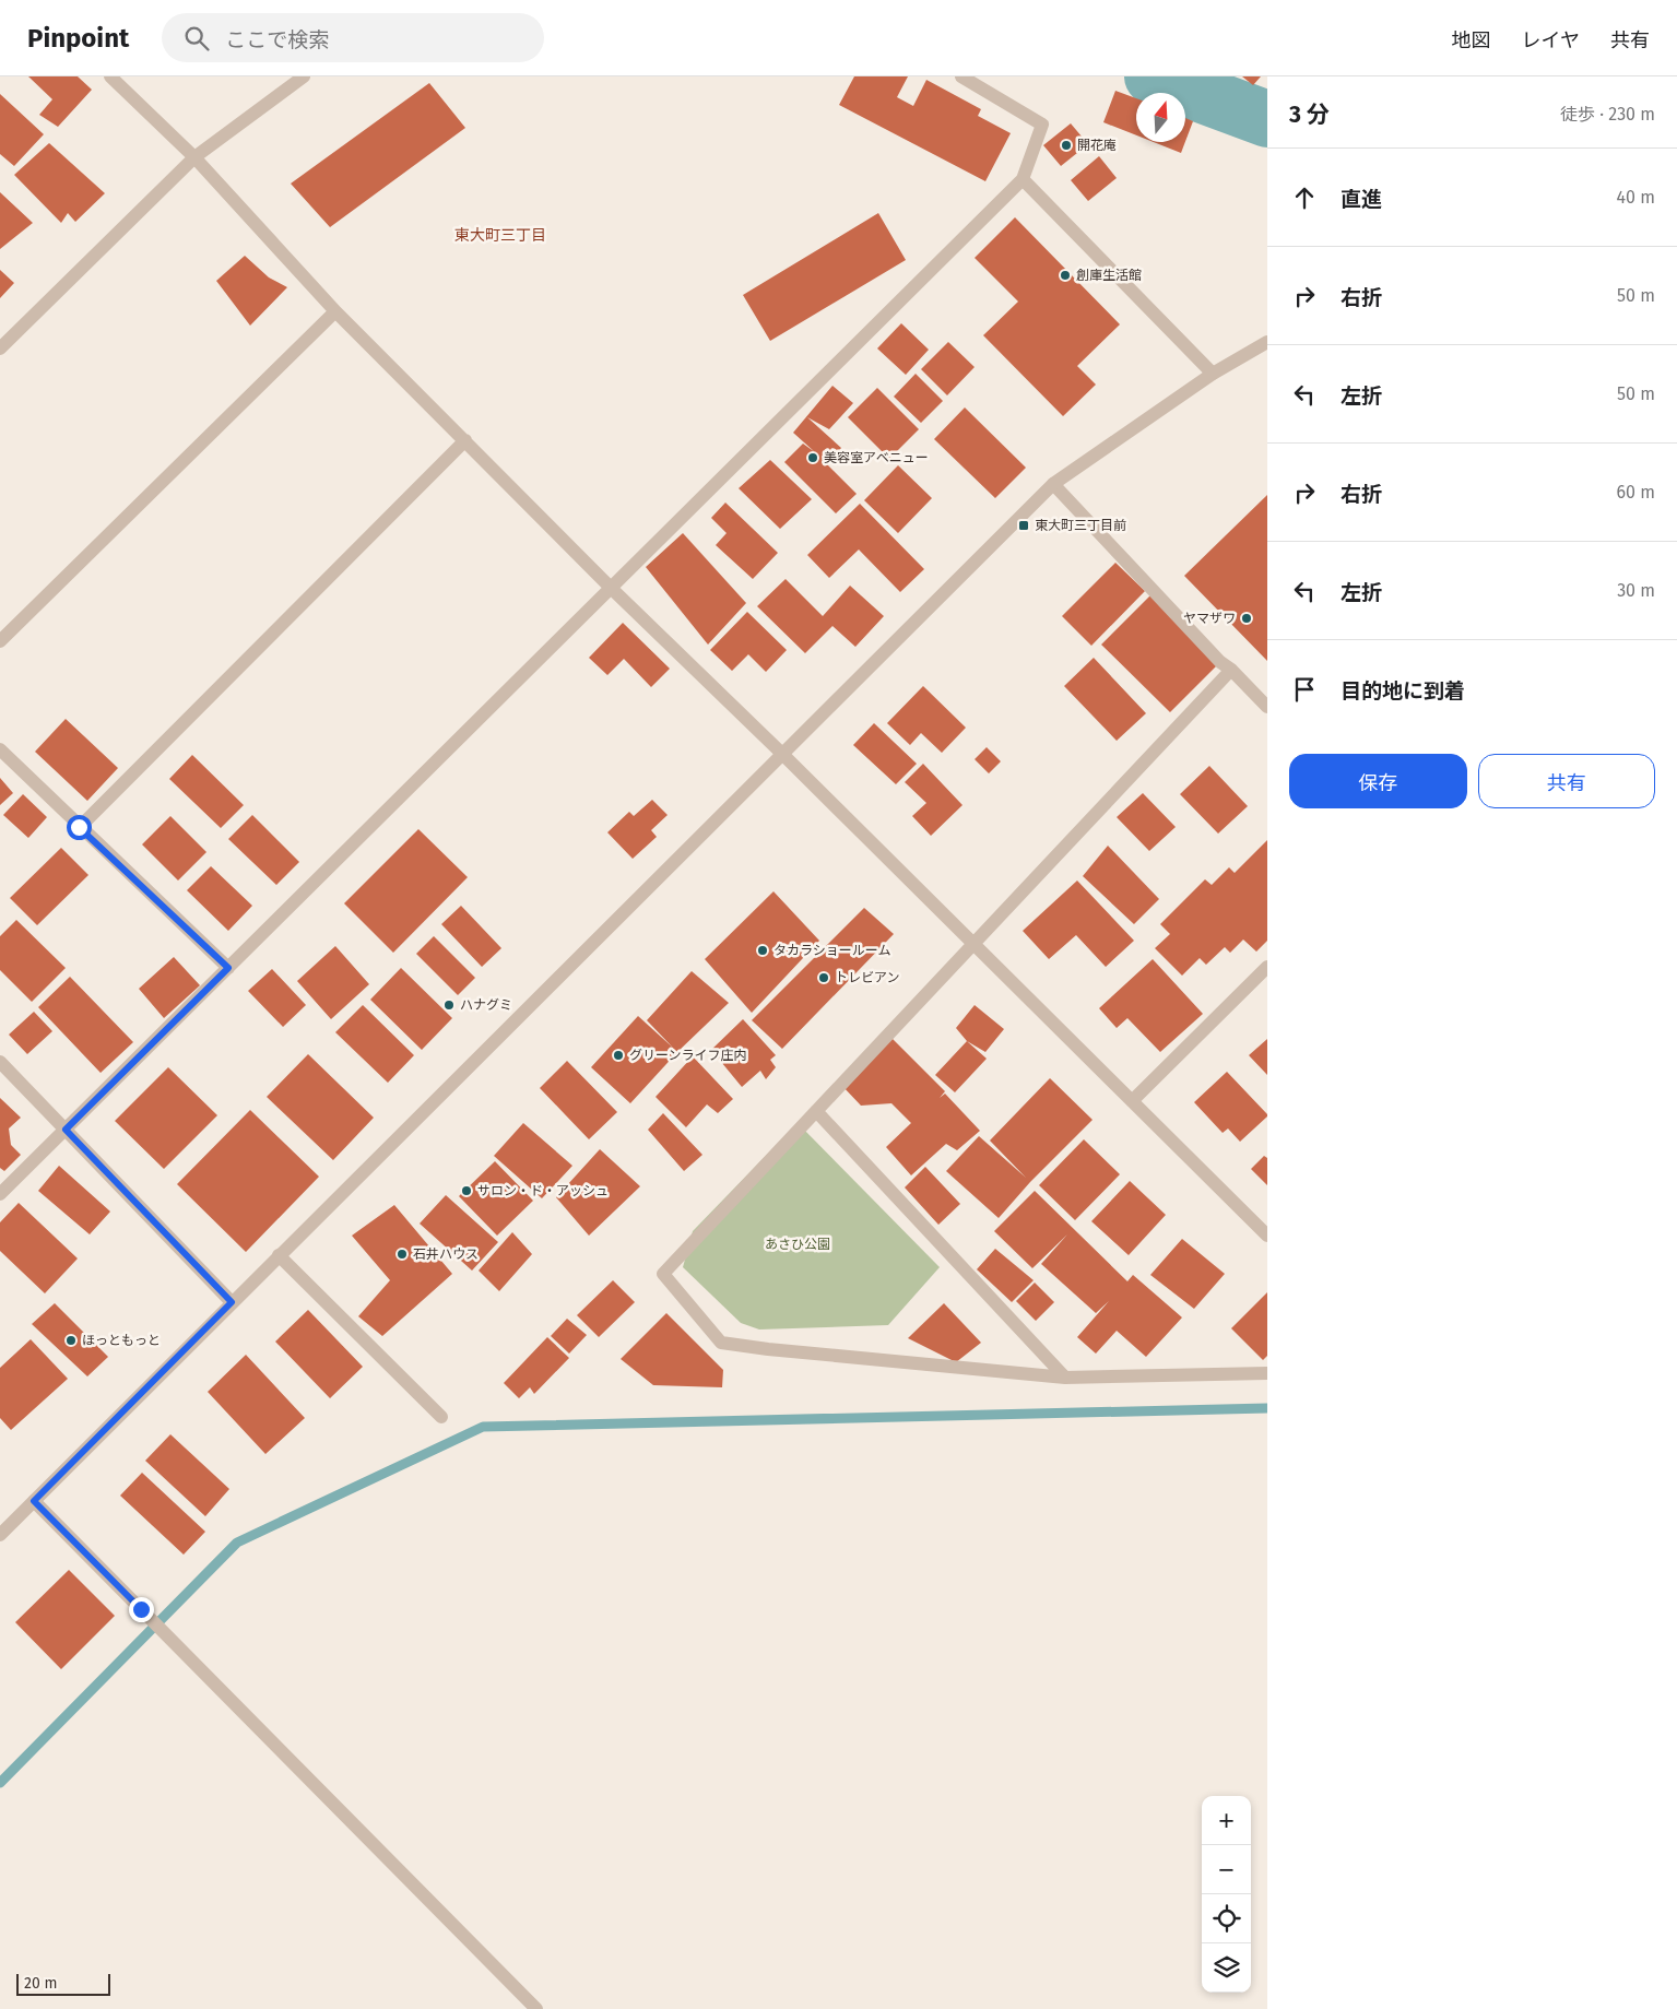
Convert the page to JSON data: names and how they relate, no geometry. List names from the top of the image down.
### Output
{
  "districts": ["東大町三丁目"],
  "parks": ["あさひ公園"],
  "places": {
    "other": [
      "開花庵",
      "創庫生活館",
      "美容室アベニュー",
      "ヤマザワ",
      "タカラショールーム",
      "トレビアン",
      "ハナグミ",
      "グリーンライフ庄内",
      "サロン・ド・アッシュ",
      "石井ハウス",
      "ほっともっと"
    ],
    "transit": ["東大町三丁目前"]
  },
  "scale_bar": "20 m",
  "north": "top",
  "page": {
    "header": "Pinpoint",
    "search": "ここで検索",
    "nav": ["地図", "レイヤ", "共有"],
    "heading": ["3 分", "徒歩 · 230 m"],
    "list": [
      ["直進", "40 m"],
      ["右折", "50 m"],
      ["左折", "50 m"],
      ["右折", "60 m"],
      ["左折", "30 m"],
      "目的地に到着"
    ],
    "buttons": ["保存", "共有"],
    "map_buttons": ["+", "−"],
    "scale": "20 m"
  }
}
